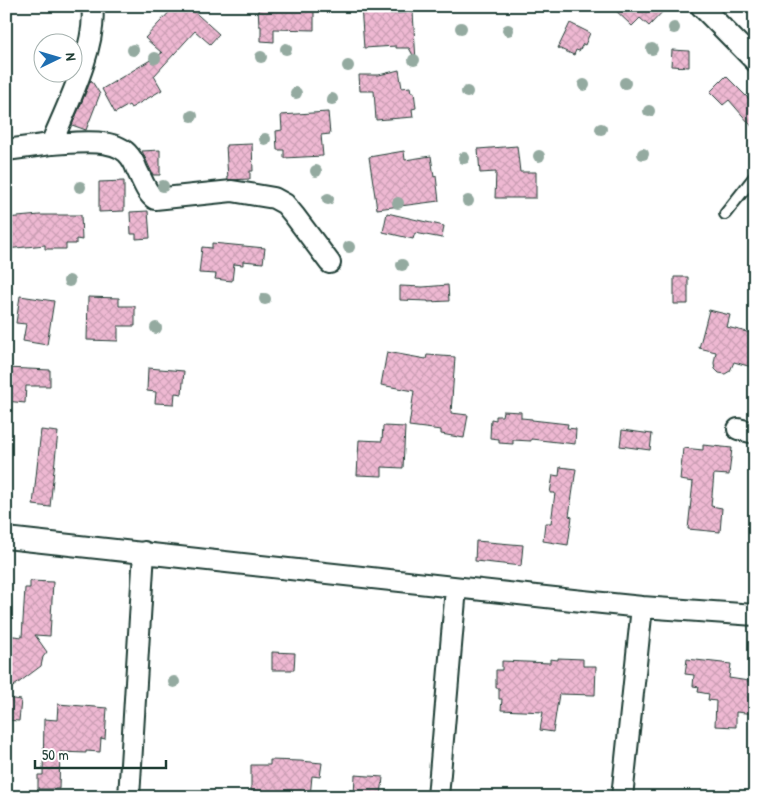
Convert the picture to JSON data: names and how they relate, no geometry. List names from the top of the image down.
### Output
{
  "scale_bar": "50 m",
  "north": "right"
}
